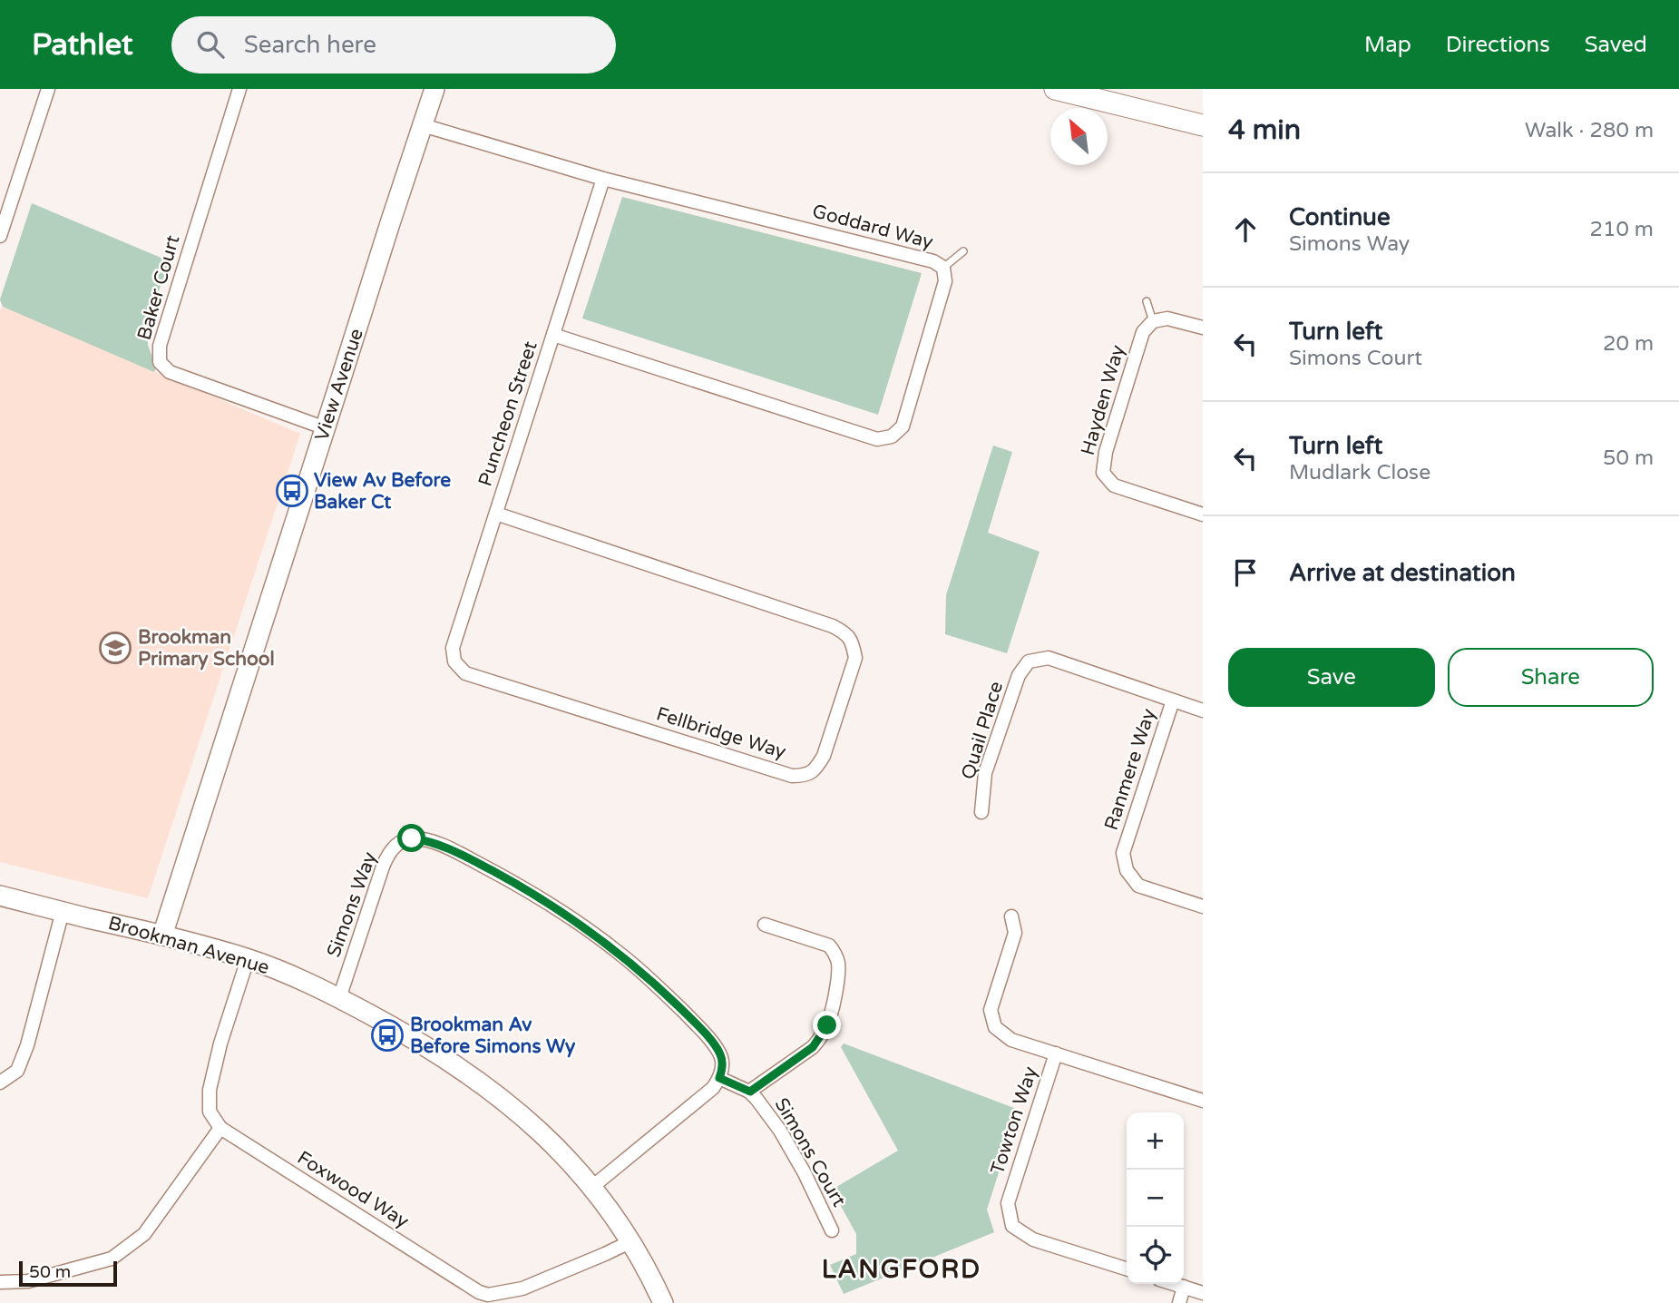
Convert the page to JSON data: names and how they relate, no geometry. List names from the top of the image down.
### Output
{
  "streets": {
    "street": [
      "Goddard Way",
      "Baker Court",
      "View Avenue",
      "Hayden Way",
      "Puncheon Street",
      "Quail Place",
      "Fellbridge Way",
      "Ranmere Way",
      "Simons Way",
      "Brookman Avenue",
      "Towton Way",
      "Simons Court",
      "Foxwood Way"
    ]
  },
  "crossings": [
    ["Goddard Way", "View Avenue"],
    ["Goddard Way", "Puncheon Street"],
    ["Baker Court", "View Avenue"],
    ["View Avenue", "Brookman Avenue"],
    ["Puncheon Street", "Fellbridge Way"],
    ["Quail Place", "Ranmere Way"],
    ["Simons Way", "Brookman Avenue"],
    ["Simons Way", "Simons Court"],
    ["Brookman Avenue", "Foxwood Way"]
  ],
  "districts": ["LANGFORD"],
  "places": {
    "bus stop": ["View Av Before Baker Ct", "Brookman Av Before Simons Wy"],
    "school or university": ["Brookman Primary School"]
  },
  "scale_bar": "50 m",
  "north": "top left",
  "page": {
    "header": "Pathlet",
    "search": "Search here",
    "nav": ["Map", "Directions", "Saved"],
    "heading": ["4 min", "Walk · 280 m"],
    "list": [
      ["Continue", "Simons Way", "210 m"],
      ["Turn left", "Simons Court", "20 m"],
      ["Turn left", "Mudlark Close", "50 m"],
      "Arrive at destination"
    ],
    "buttons": ["Save", "Share"],
    "map_buttons": ["+", "−"],
    "scale": "50 m"
  }
}
